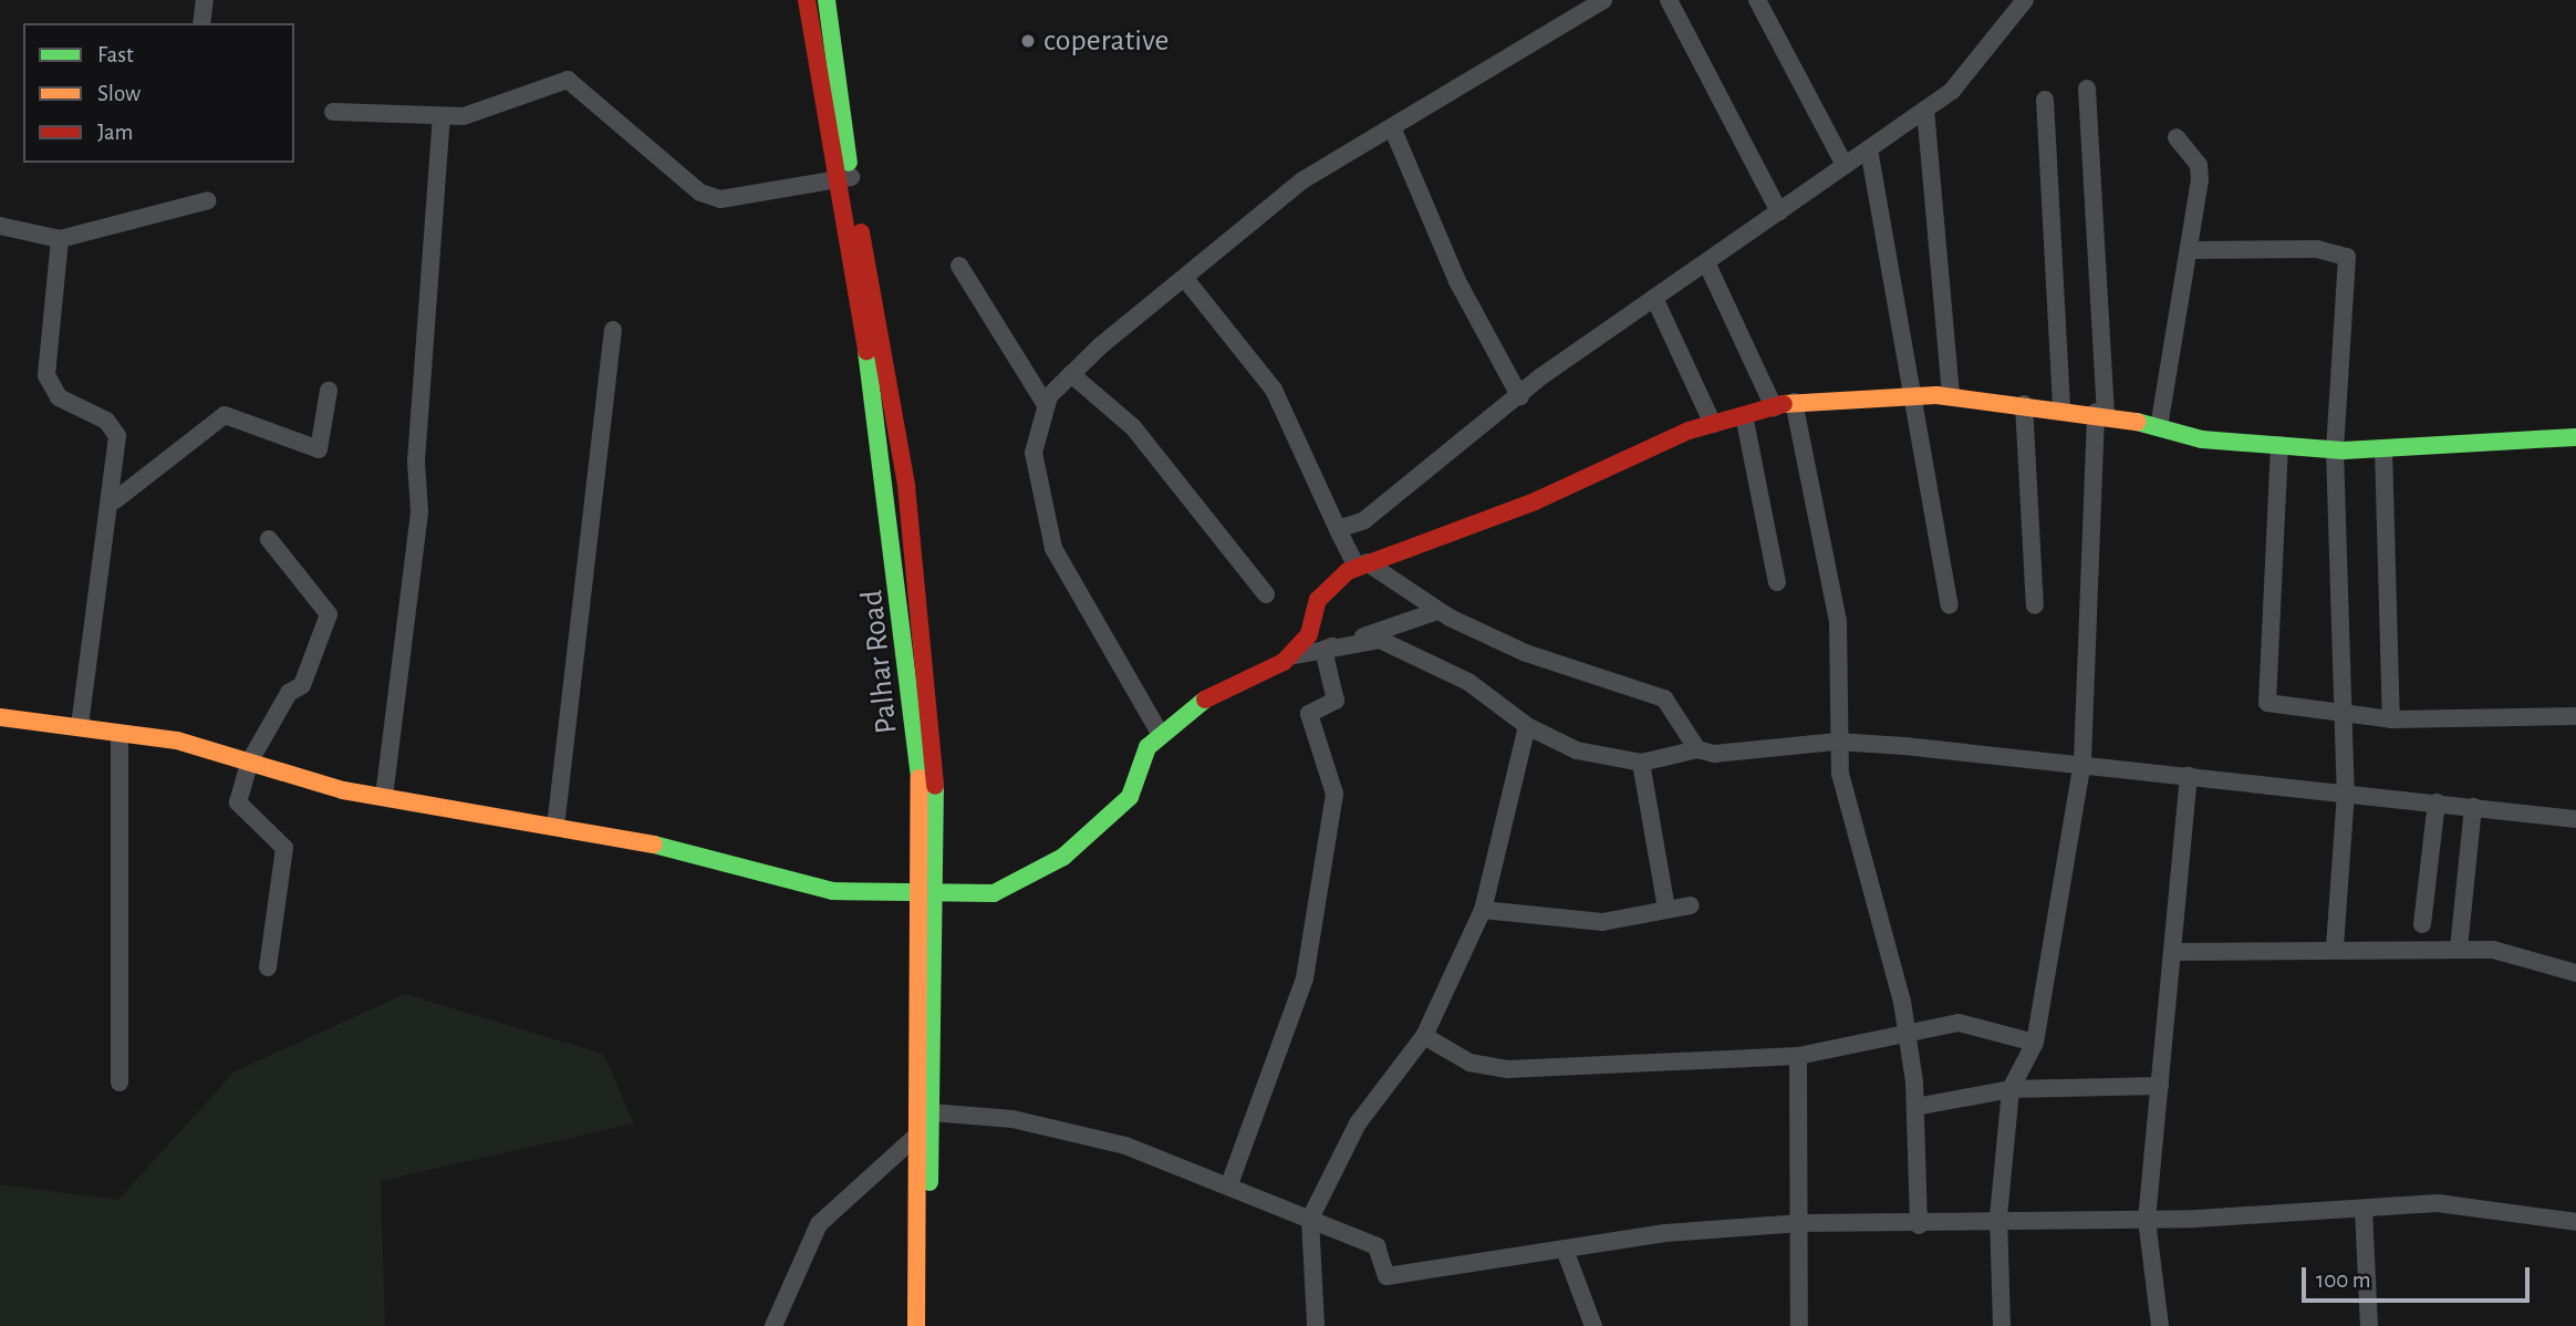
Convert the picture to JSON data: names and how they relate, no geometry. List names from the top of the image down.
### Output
{
  "streets": {
    "street": ["Palhar Road"]
  },
  "places": ["coperative"],
  "legend": ["Fast", "Slow", "Jam"],
  "scale_bar": "100 m"
}
